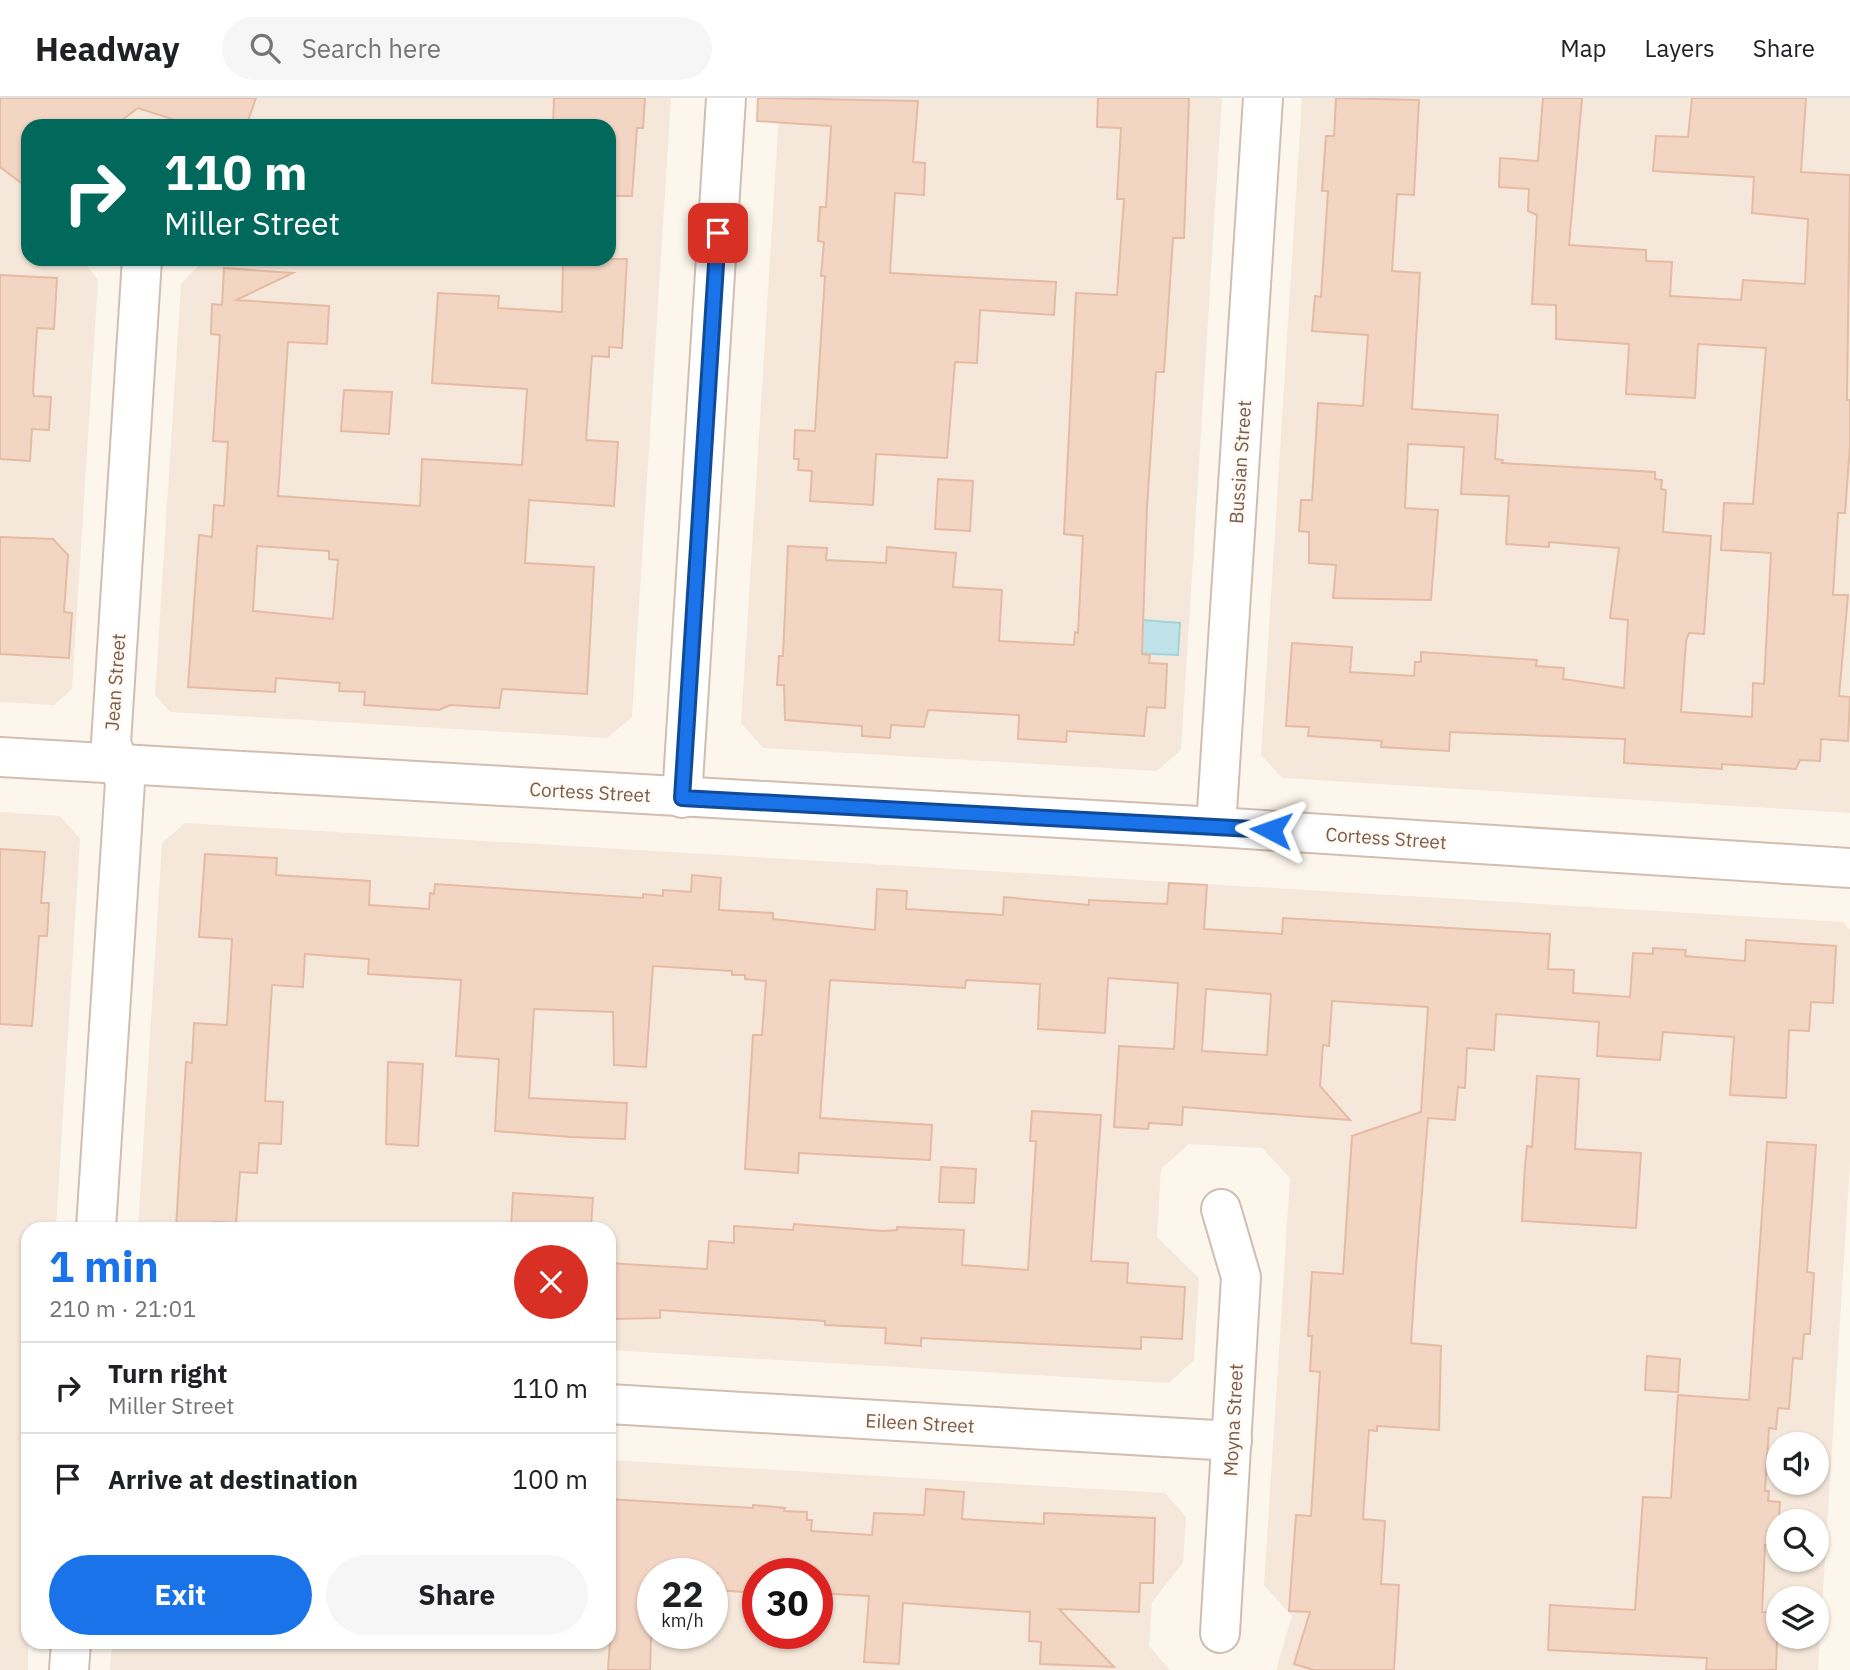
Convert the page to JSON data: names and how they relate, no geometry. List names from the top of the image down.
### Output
{
  "streets": {
    "street": [
      "Bussian Street",
      "Jean Street",
      "Cortess Street",
      "Moyna Street",
      "Eileen Street"
    ]
  },
  "crossings": [
    ["Bussian Street", "Cortess Street"],
    ["Jean Street", "Cortess Street"],
    ["Moyna Street", "Eileen Street"]
  ],
  "page": {
    "header": "Headway",
    "search": "Search here",
    "nav": ["Map", "Layers", "Share"],
    "turn": ["110 m", "Miller Street"],
    "heading": ["1 min", "210 m · 21:01"],
    "list": [
      {
        "name": "Turn right",
        "note": "Miller Street",
        "value": "110 m"
      },
      {
        "name": "Arrive at destination",
        "value": "100 m"
      }
    ],
    "buttons": ["Exit", "Share"],
    "speed": "22 km/h",
    "limit": "30"
  }
}
